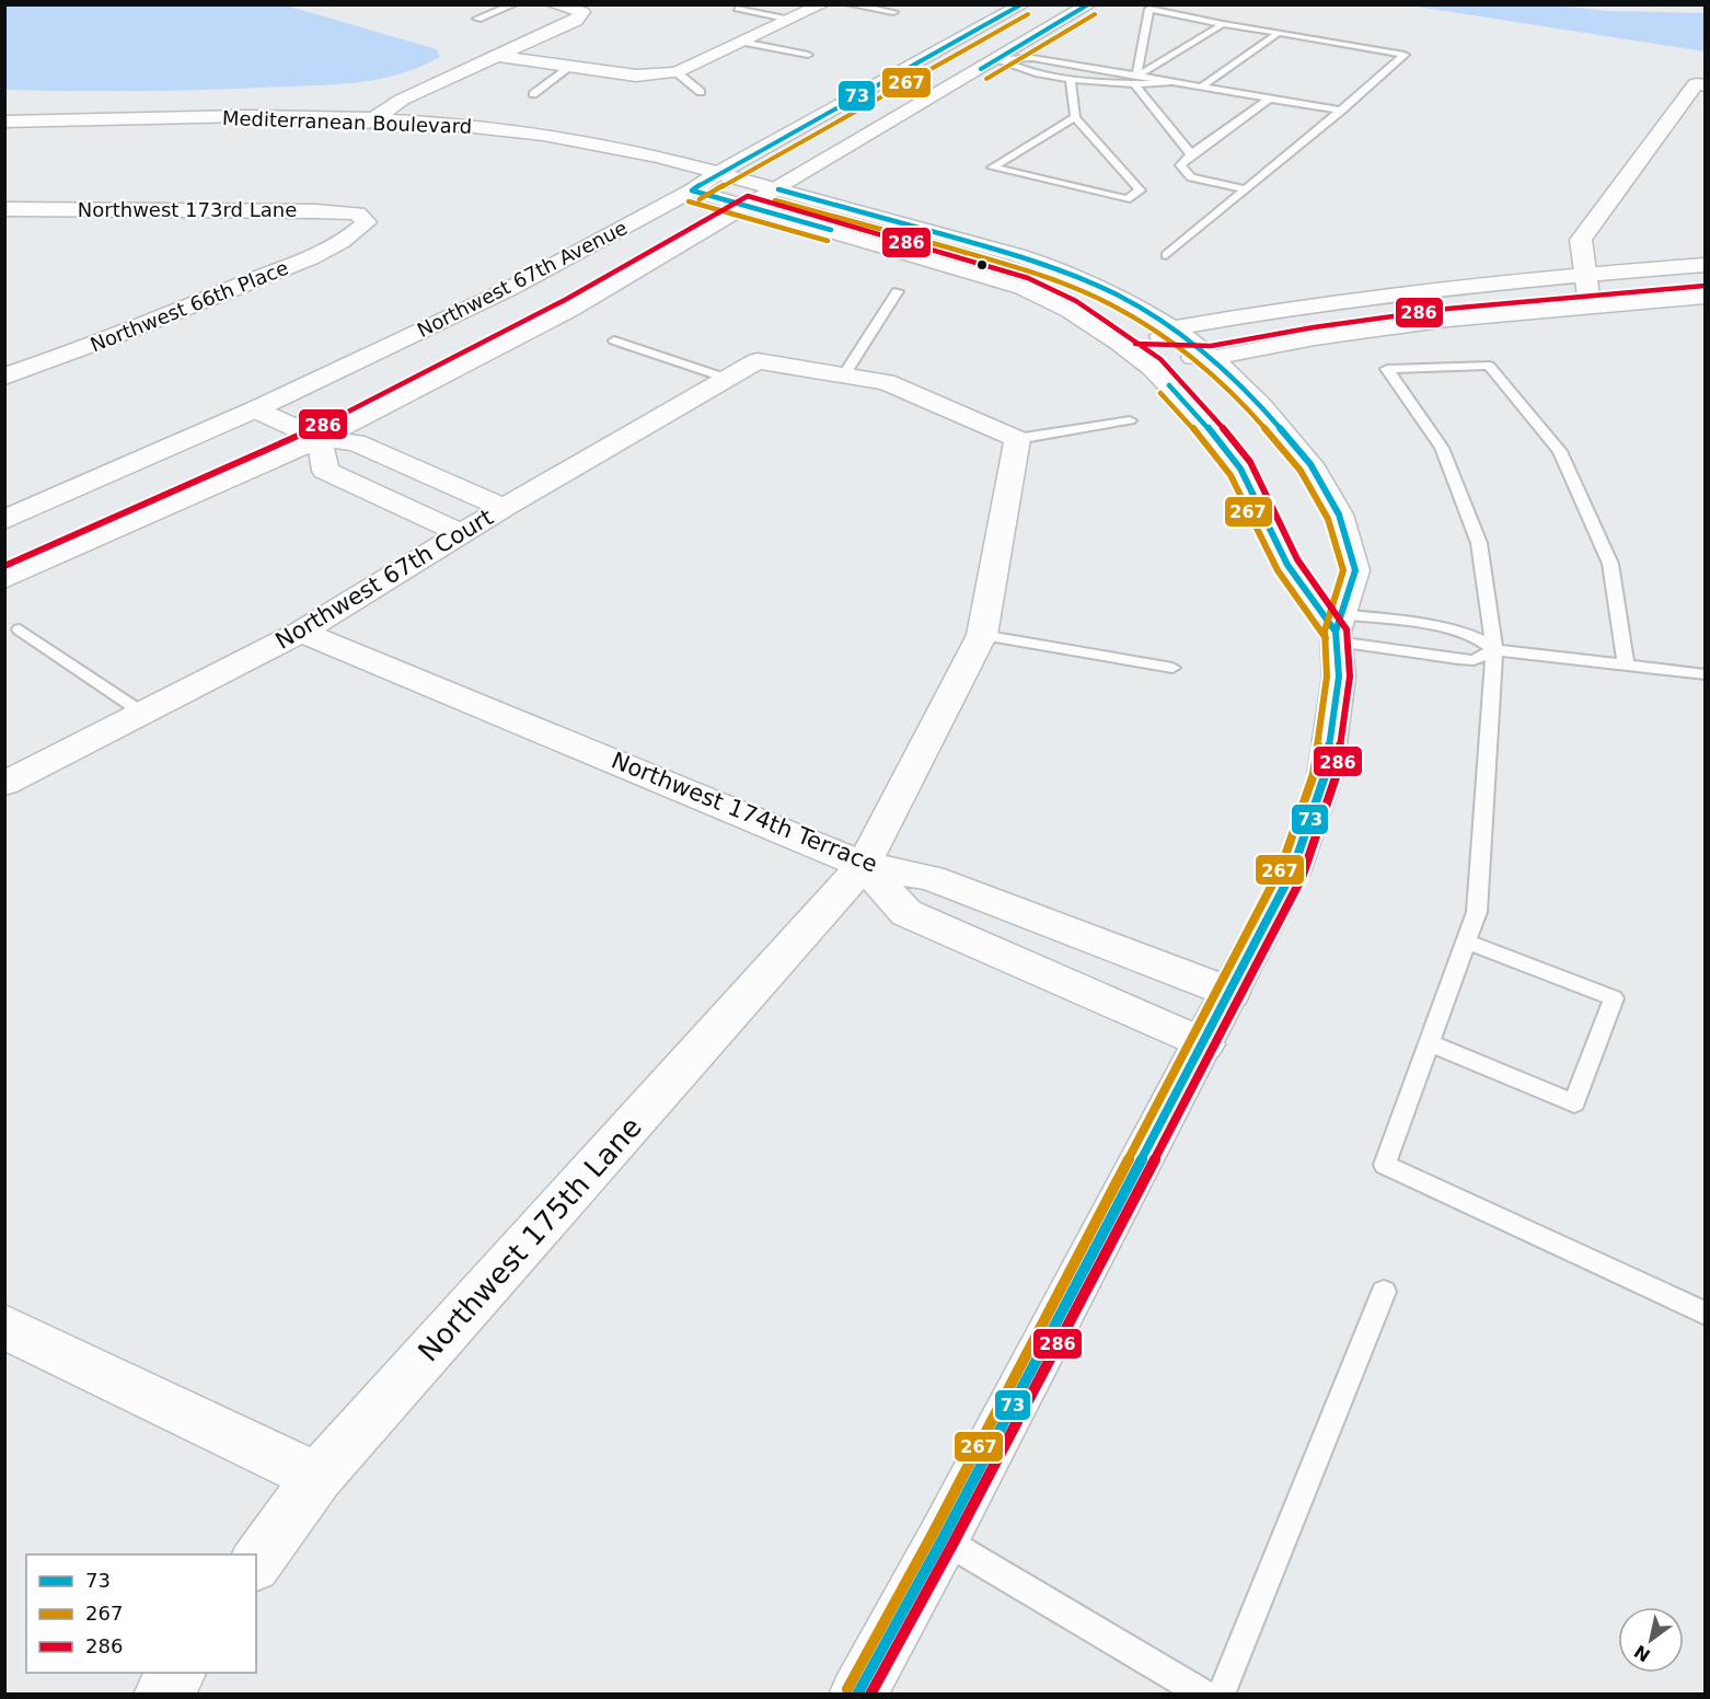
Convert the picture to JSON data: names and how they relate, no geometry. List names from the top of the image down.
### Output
{
  "streets": {
    "street": [
      "Mediterranean Boulevard",
      "Northwest 173rd Lane",
      "Northwest 67th Avenue",
      "Northwest 66th Place",
      "Northwest 67th Court",
      "Northwest 174th Terrace",
      "Northwest 175th Lane"
    ]
  },
  "crossings": [
    ["Mediterranean Boulevard", "Northwest 67th Avenue"],
    ["Northwest 173rd Lane", "Northwest 66th Place"],
    ["Northwest 67th Court", "Northwest 174th Terrace"],
    ["Northwest 174th Terrace", "Northwest 175th Lane"]
  ],
  "lines": ["transit line 73", "transit line 267", "transit line 286"],
  "legend": ["73", "267", "286"],
  "north": "bottom left"
}
